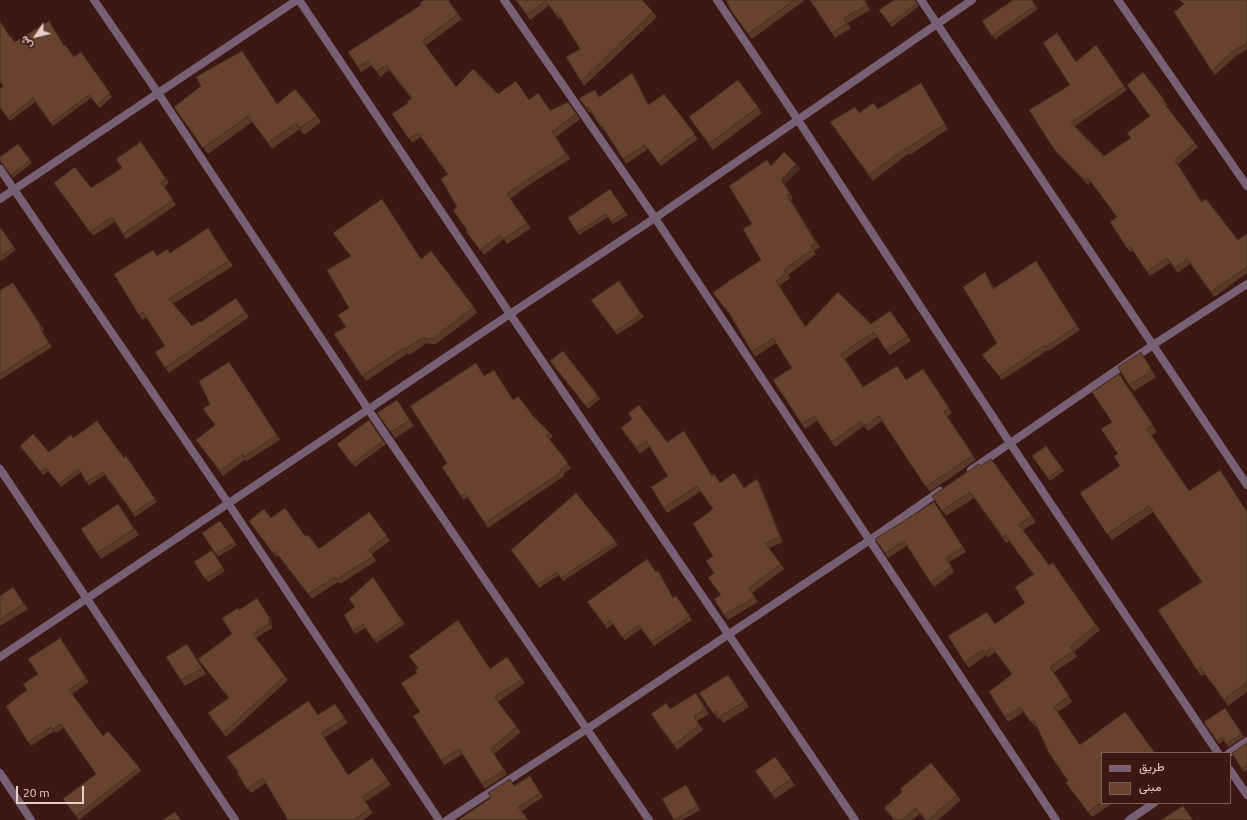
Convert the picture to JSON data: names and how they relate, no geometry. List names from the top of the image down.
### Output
{
  "legend": ["طريق", "مبنى"],
  "scale_bar": "20 m",
  "north": "bottom left"
}
